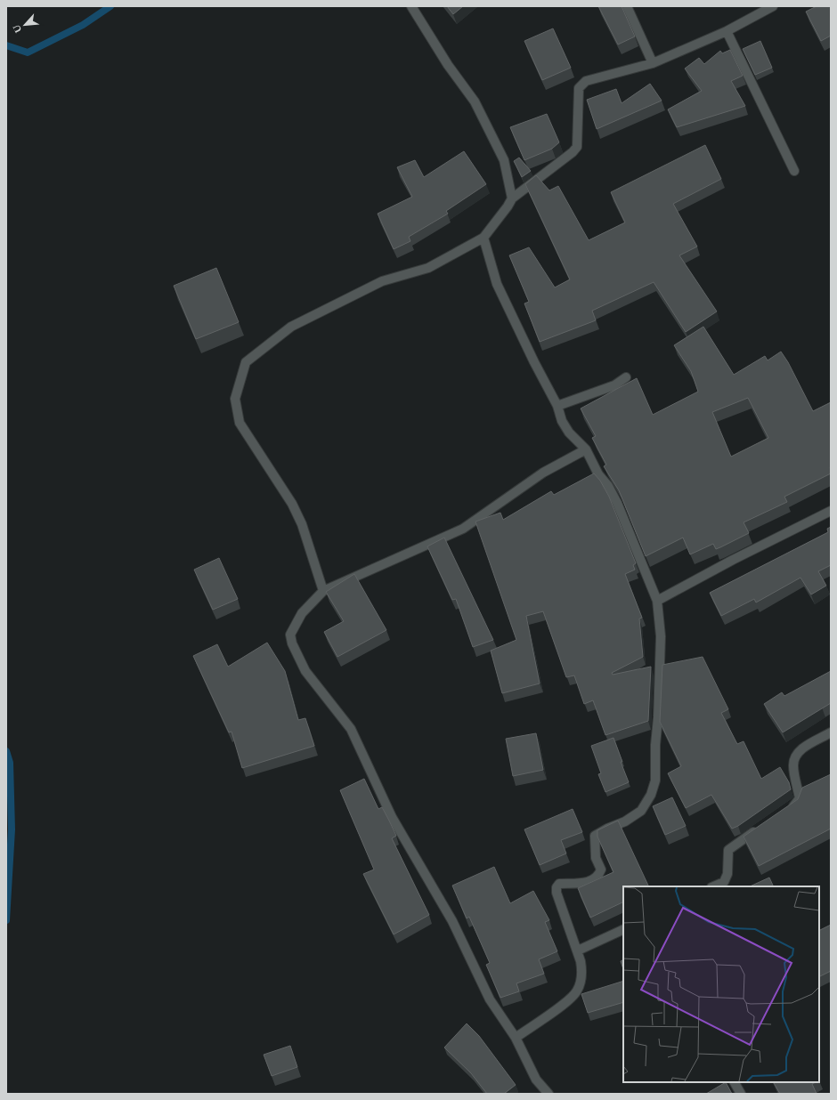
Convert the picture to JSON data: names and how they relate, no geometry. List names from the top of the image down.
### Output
{
  "north": "bottom left"
}
